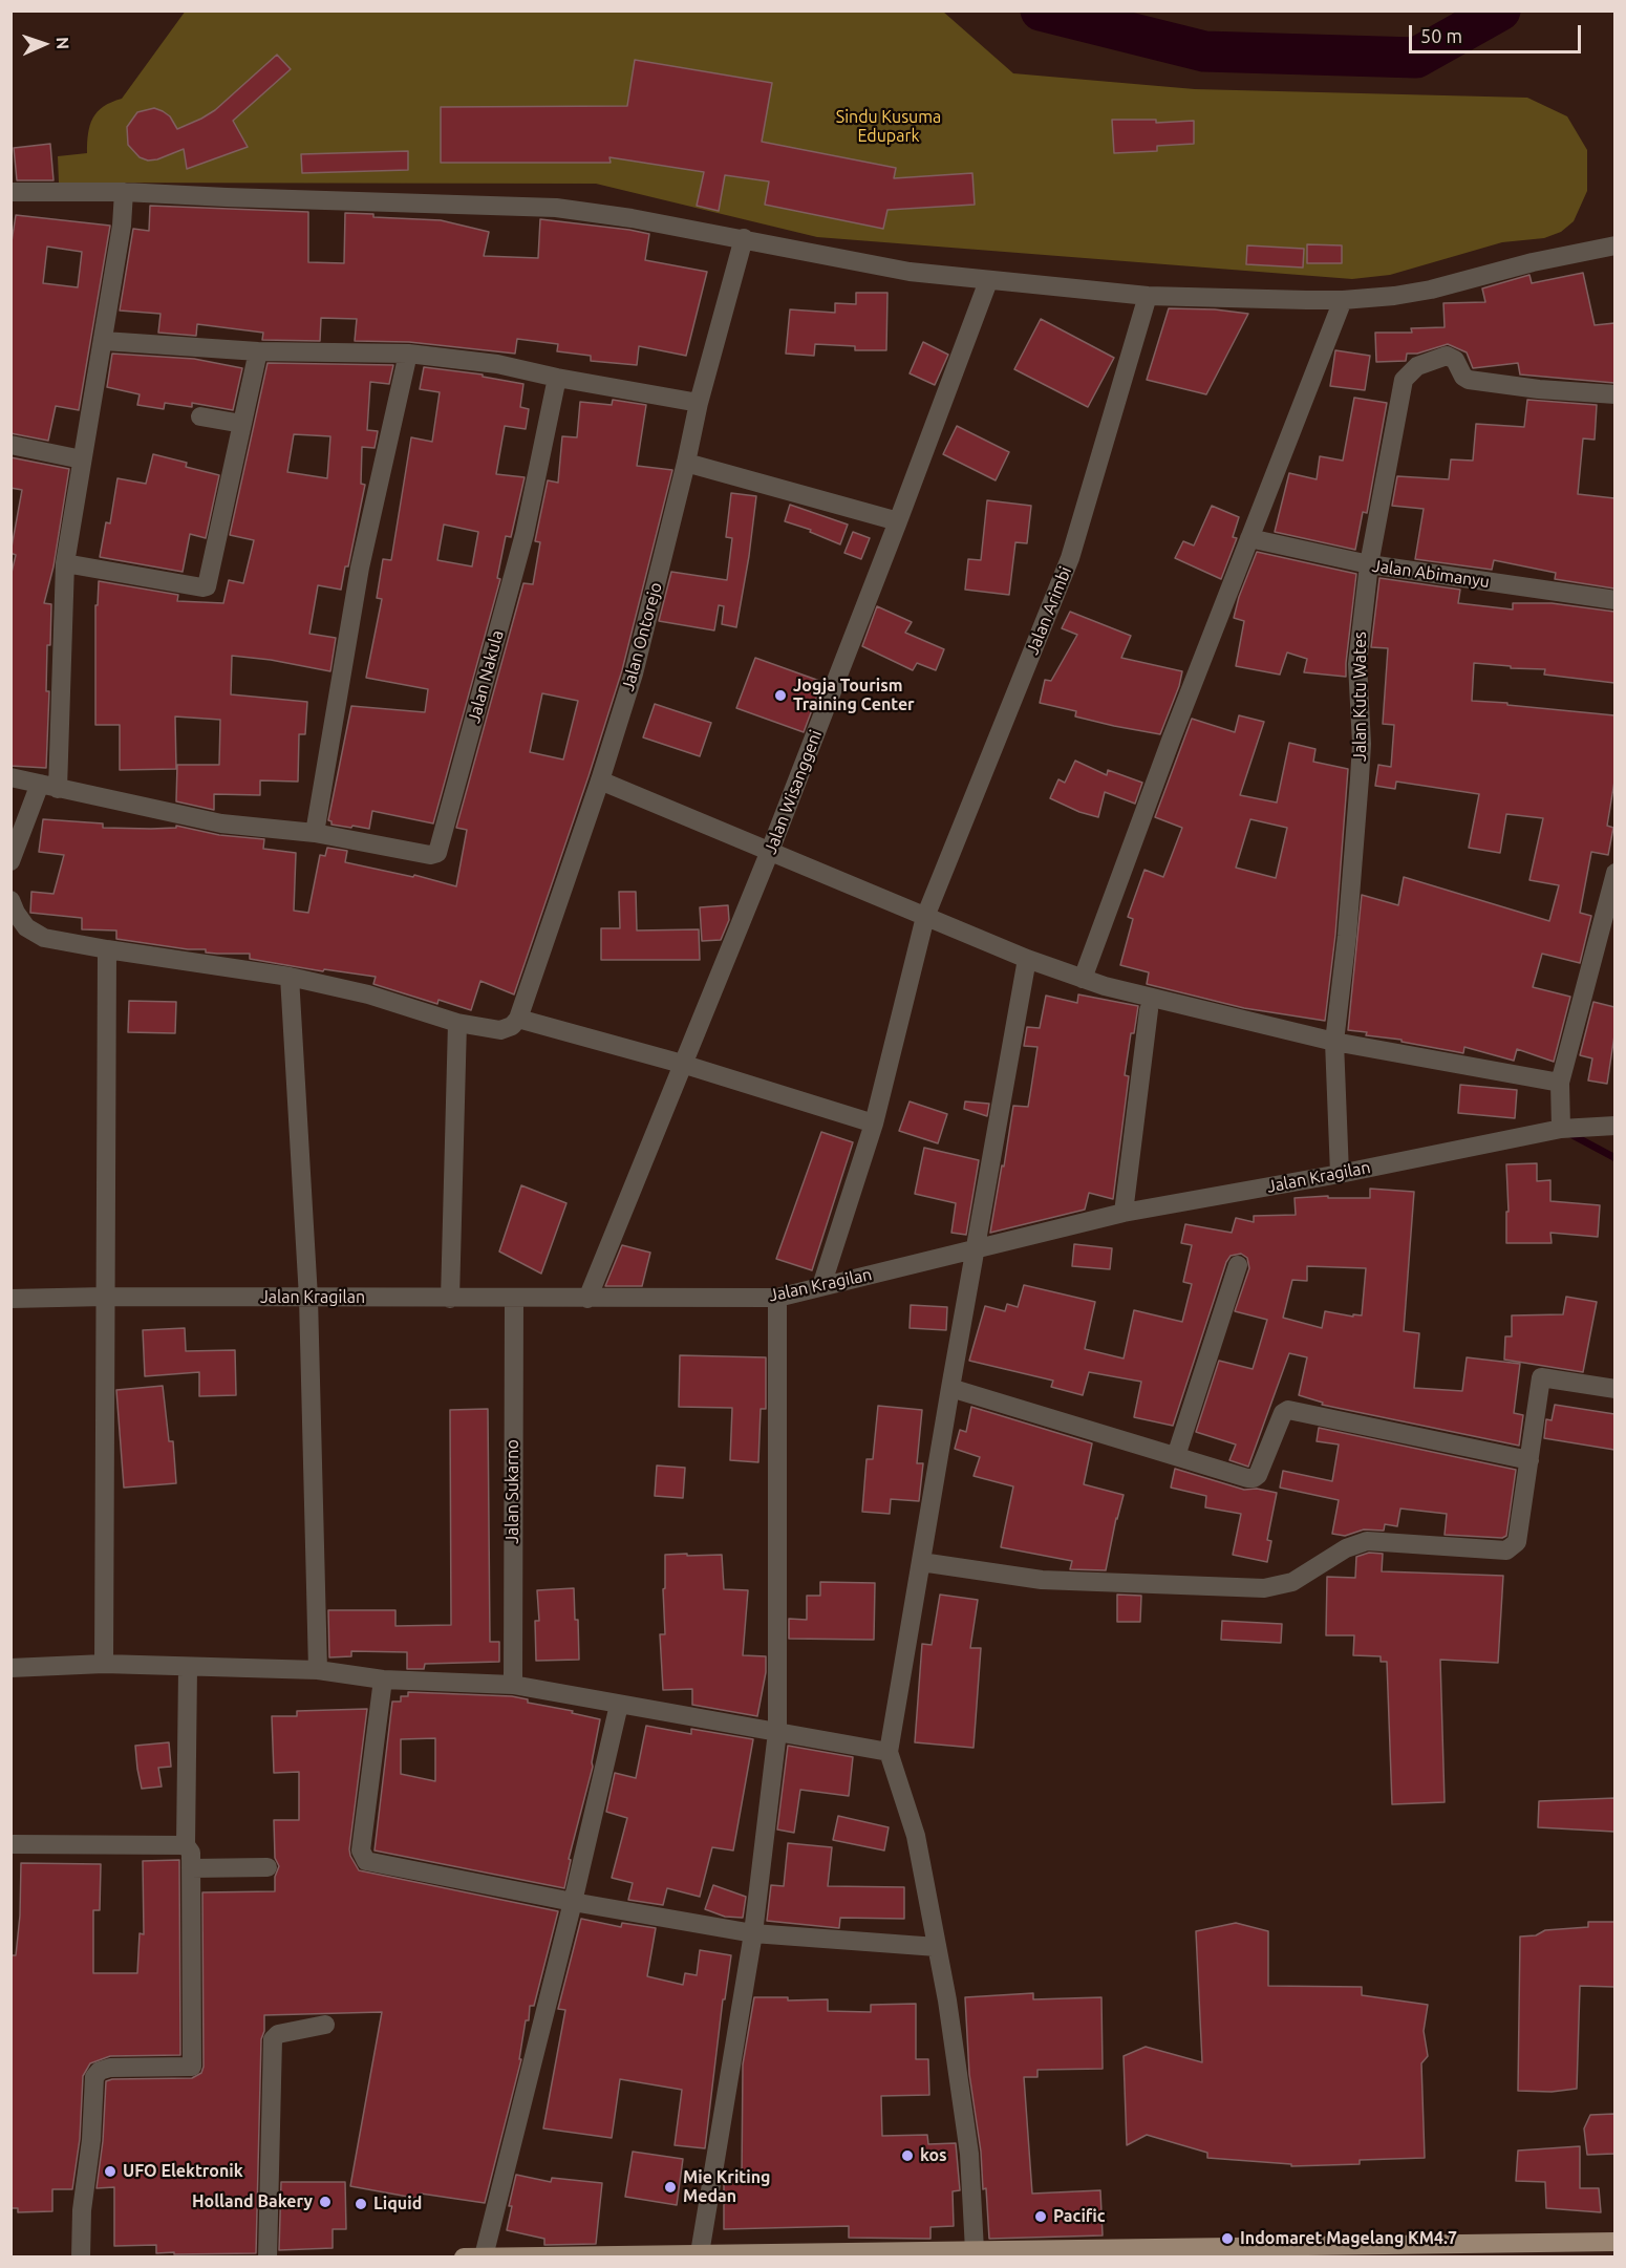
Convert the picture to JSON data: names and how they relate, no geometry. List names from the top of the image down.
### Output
{
  "streets": {
    "street": [
      "Jalan Abimanyu",
      "Jalan Arimbi",
      "Jalan Ontorejo",
      "Jalan Nakula",
      "Jalan Kutu Wates",
      "Jalan Wisanggeni",
      "Jalan Kragilan",
      "Jalan Sukarno"
    ]
  },
  "crossings": [
    ["Jalan Abimanyu", "Jalan Kutu Wates"],
    ["Jalan Arimbi", "Jalan Kragilan"],
    ["Jalan Kutu Wates", "Jalan Kragilan"],
    ["Jalan Wisanggeni", "Jalan Kragilan"],
    ["Jalan Kragilan", "Jalan Sukarno"]
  ],
  "parks": ["Sindu Kusuma Edupark"],
  "places": [
    "Jogja Tourism Training Center",
    "kos",
    "UFO Elektronik",
    "Mie Kriting Medan",
    "Holland Bakery",
    "Liquid",
    "Pacific",
    "Indomaret Magelang KM4.7"
  ],
  "scale_bar": "50 m",
  "north": "right"
}
